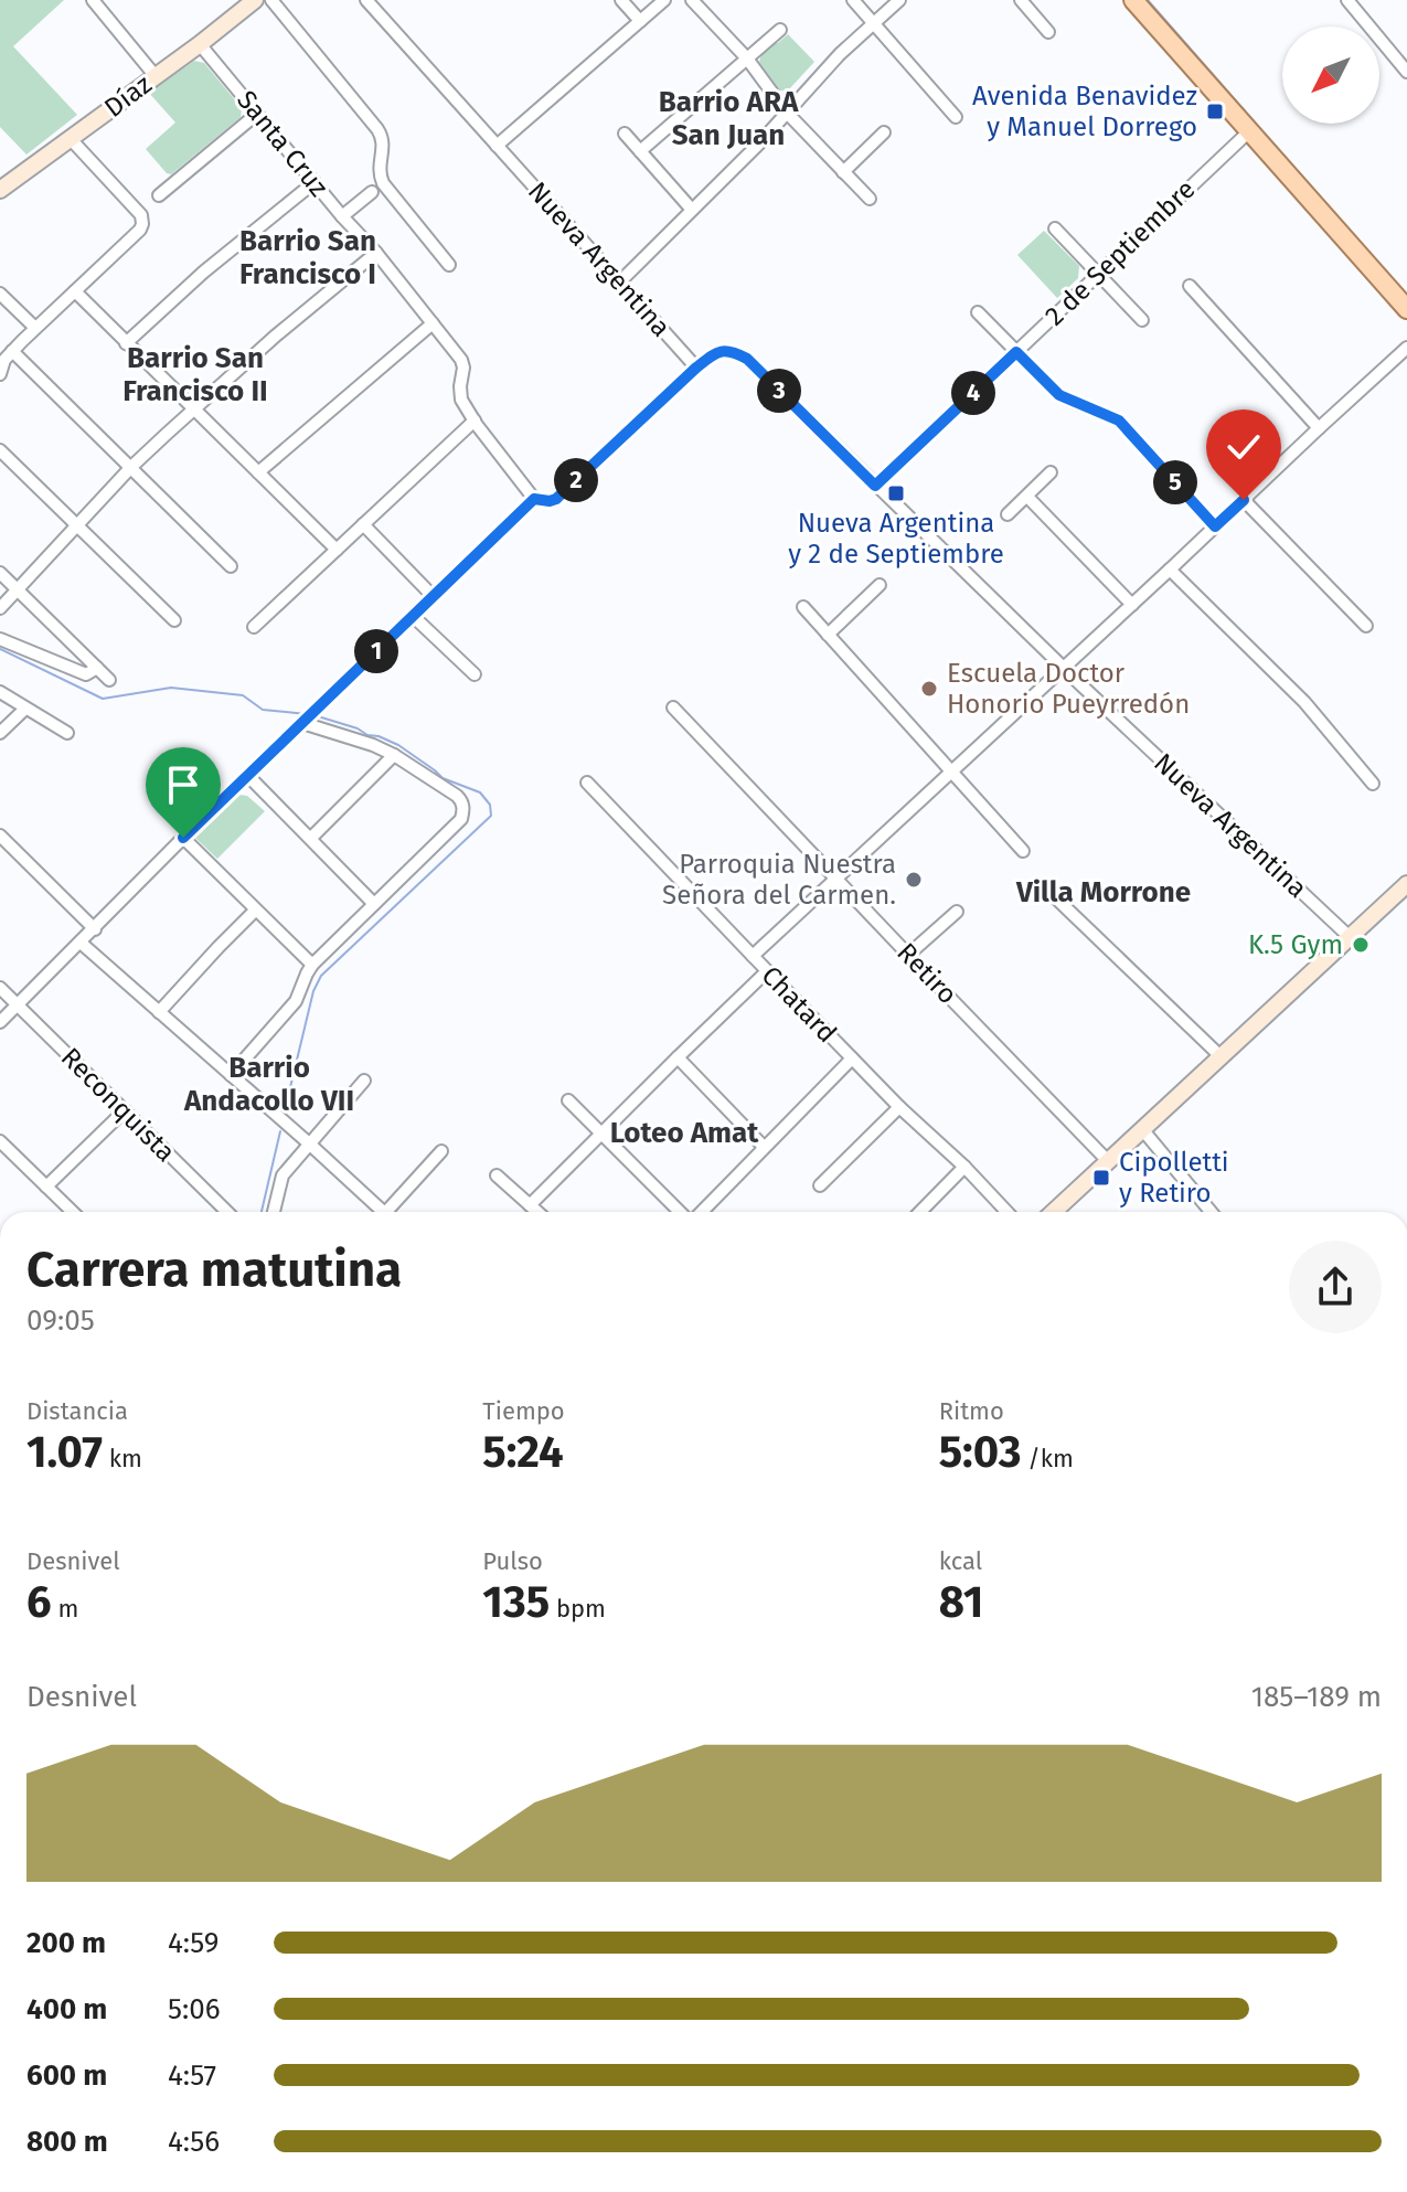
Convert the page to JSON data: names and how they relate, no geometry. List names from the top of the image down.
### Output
{
  "streets": {
    "street": [
      "Díaz",
      "Santa Cruz",
      "2 de Septiembre",
      "Nueva Argentina",
      "Retiro",
      "Chatard",
      "Reconquista"
    ]
  },
  "crossings": [
    ["Díaz", "Santa Cruz"],
    ["2 de Septiembre", "Nueva Argentina"]
  ],
  "districts": [
    "Barrio ARA San Juan",
    "Barrio San Francisco I",
    "Barrio San Francisco II",
    "Villa Morrone",
    "Barrio Andacollo VII",
    "Loteo Amat"
  ],
  "places": {
    "transit": ["Avenida Benavidez y Manuel Dorrego", "Nueva Argentina y 2 de Septiembre", "Cipolletti y Retiro"],
    "other": ["Escuela Doctor Honorio Pueyrredón", "Parroquia Nuestra Señora del Carmen.", "K.5 Gym"]
  },
  "north": "bottom left",
  "page": {
    "pins": [
      "3",
      "4",
      "2",
      "5",
      "1"
    ],
    "heading": ["Carrera matutina", "09:05"],
    "stats": [
      ["Distancia", "1.07 km"],
      ["Tiempo", "5:24"],
      ["Ritmo", "5:03 /km"],
      ["Desnivel", "6 m"],
      ["Pulso", "135 bpm"],
      ["kcal", "81"]
    ],
    "chart": ["Desnivel", "185–189 m"],
    "list": [
      {
        "name": "200 m",
        "note": "4:59"
      },
      {
        "name": "400 m",
        "note": "5:06"
      },
      {
        "name": "600 m",
        "note": "4:57"
      },
      {
        "name": "800 m",
        "note": "4:56"
      }
    ]
  }
}
